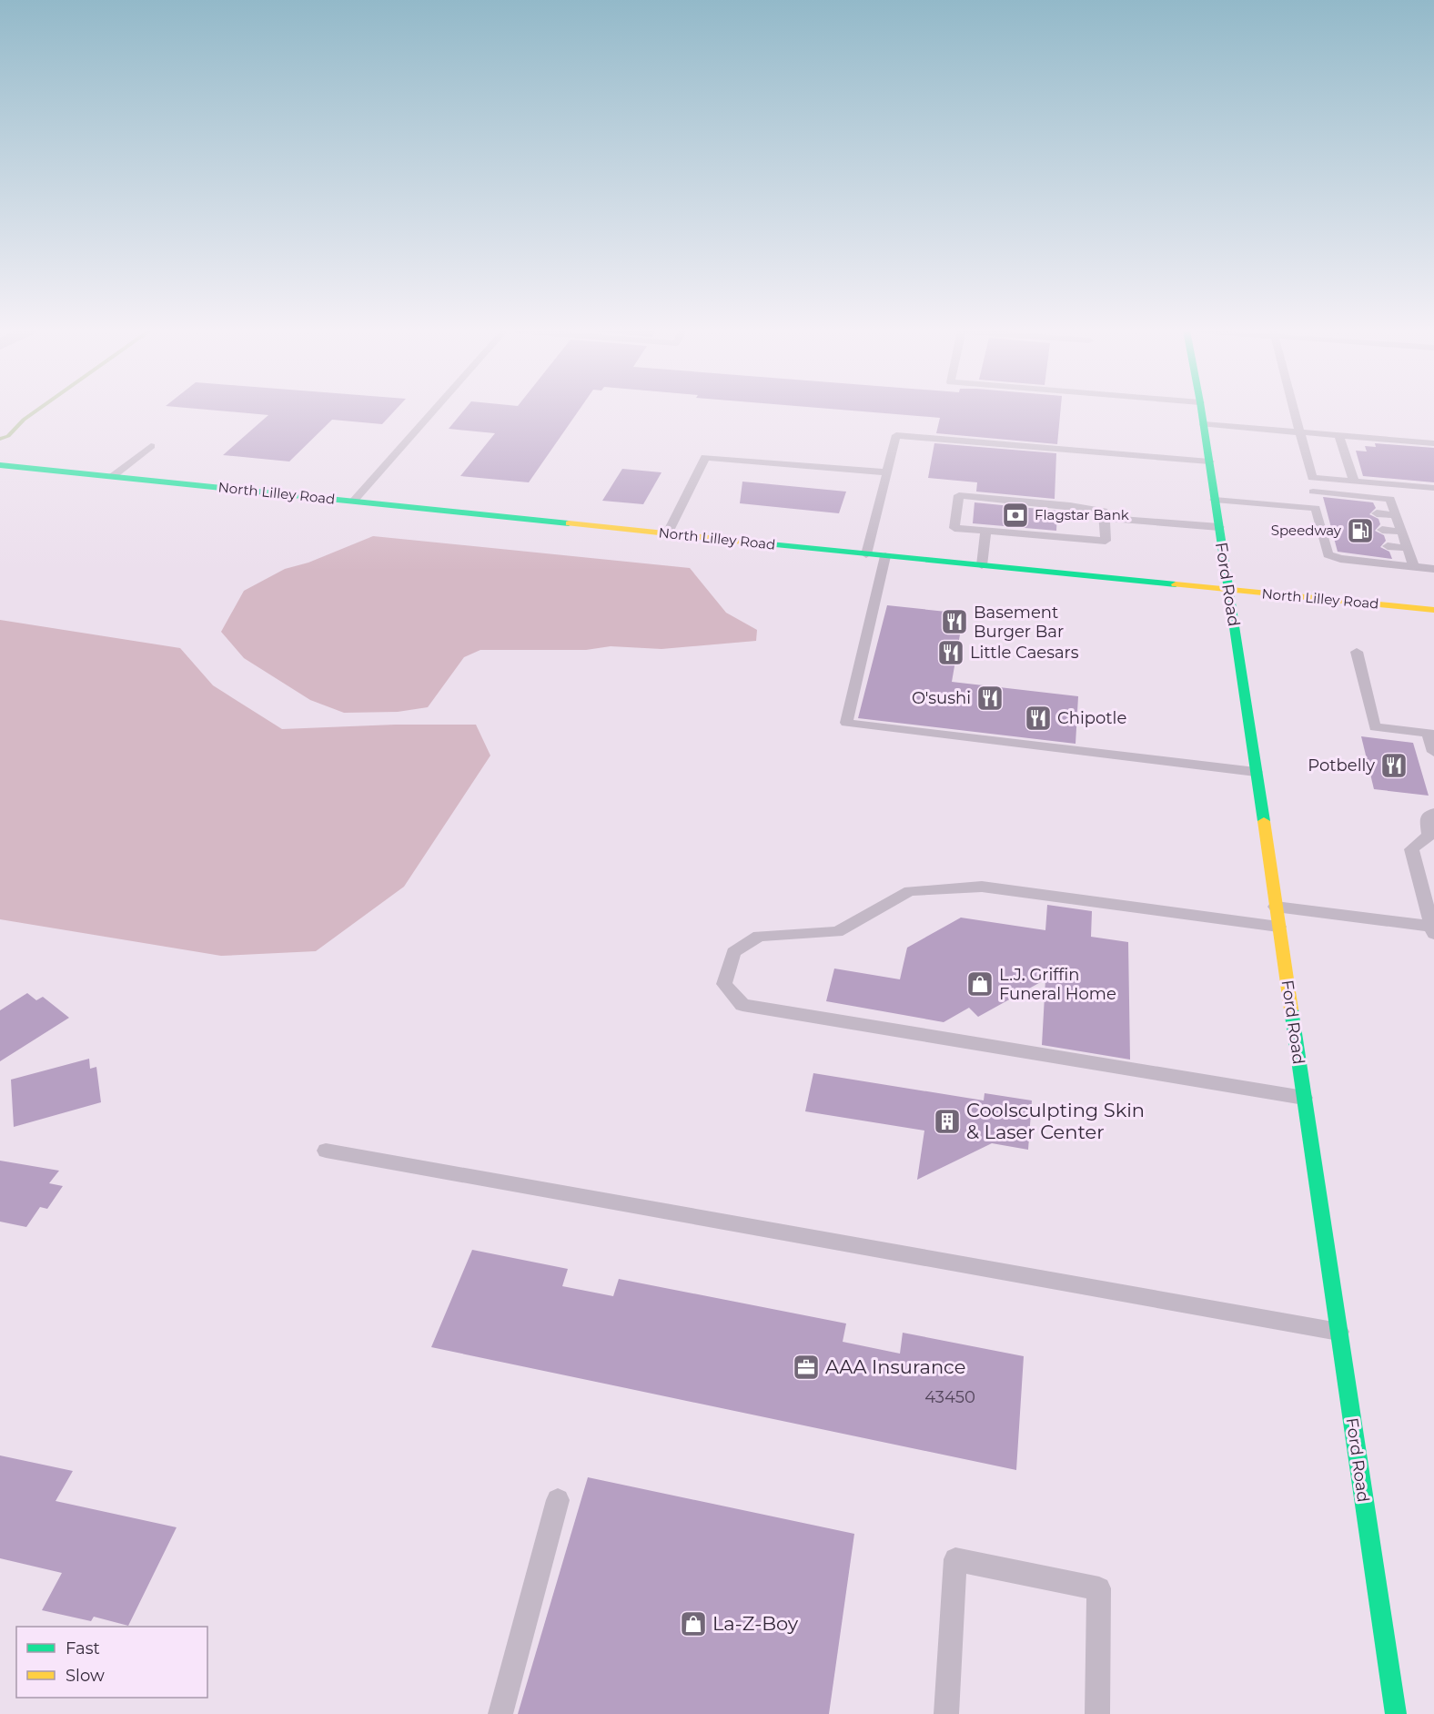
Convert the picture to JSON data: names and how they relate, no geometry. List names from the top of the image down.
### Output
{
  "streets": {
    "main road": ["North Lilley Road", "Ford Road"]
  },
  "crossings": [
    ["North Lilley Road", "Ford Road"]
  ],
  "places": {
    "bank": ["Flagstar Bank"],
    "fuel station": ["Speedway"],
    "restaurant": [
      "Basement Burger Bar",
      "Little Caesars",
      "O'sushi",
      "Chipotle",
      "Potbelly"
    ],
    "shop": ["L.J. Griffin Funeral Home", "La-Z-Boy"],
    "building": ["Coolsculpting Skin & Laser Center"],
    "office": ["AAA Insurance"]
  },
  "house_numbers": ["43450"],
  "legend": ["Fast", "Slow"]
}
